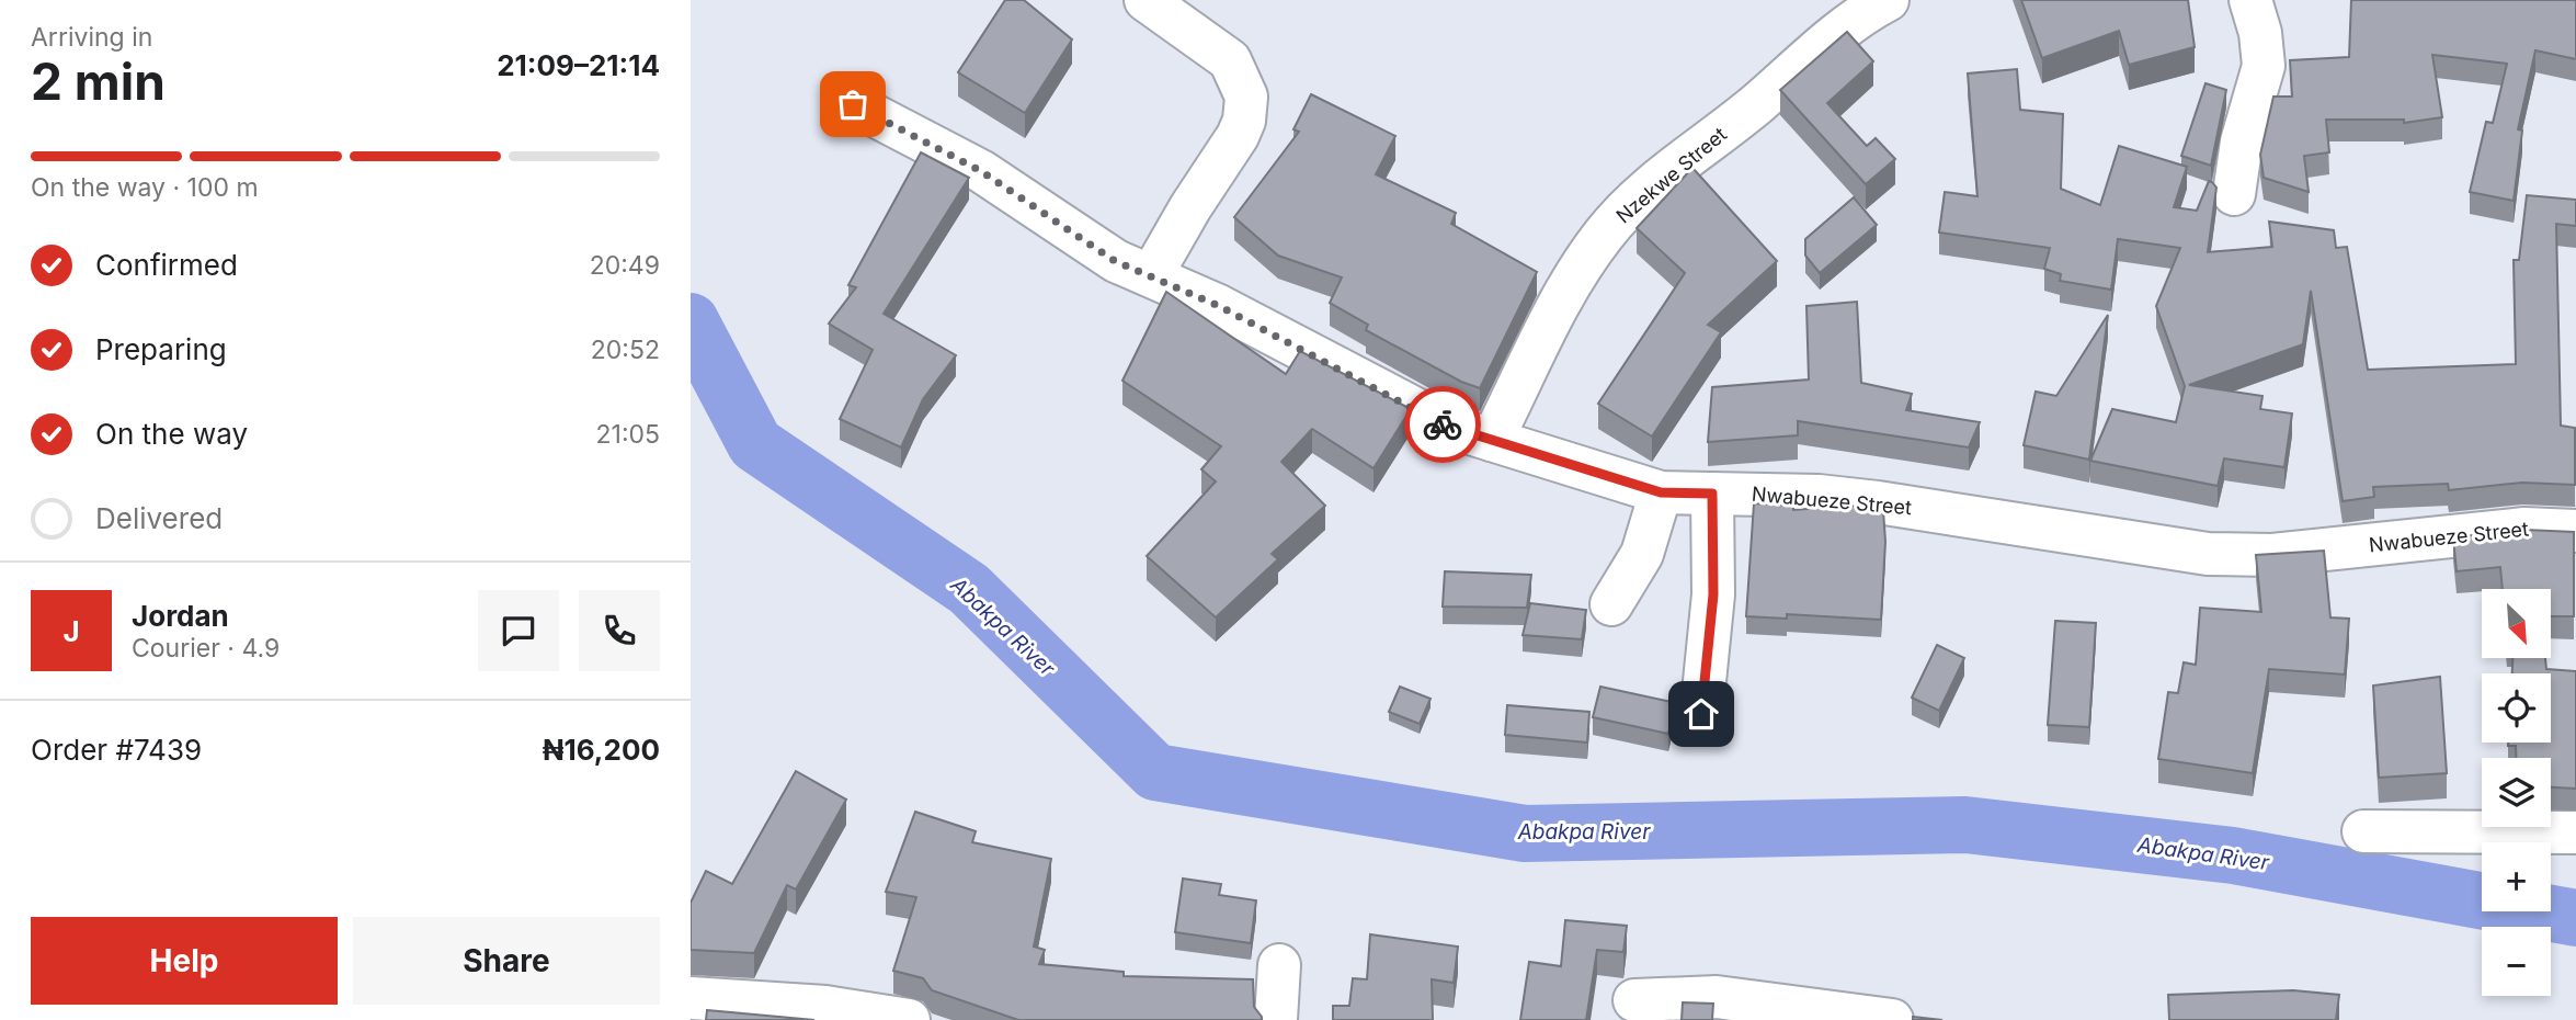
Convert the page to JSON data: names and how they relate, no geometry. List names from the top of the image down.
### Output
{
  "streets": {
    "street": ["Nzekwe Street", "Nwabueze Street"]
  },
  "crossings": [
    ["Nzekwe Street", "Nwabueze Street"]
  ],
  "water": ["Abakpa River"],
  "north": "bottom right",
  "page": {
    "heading": ["2 min", "Arriving in", "21:09–21:14"],
    "panel": [
      "Jordan",
      "Courier · 4.9",
      "Order #7439",
      "₦16,200"
    ],
    "bar": "On the way · 100 m",
    "list": [
      ["Confirmed", "20:49"],
      ["Preparing", "20:52"],
      ["On the way", "21:05"],
      "Delivered"
    ],
    "map_buttons": ["+", "−"],
    "round": "J",
    "buttons": ["Help", "Share"]
  }
}
